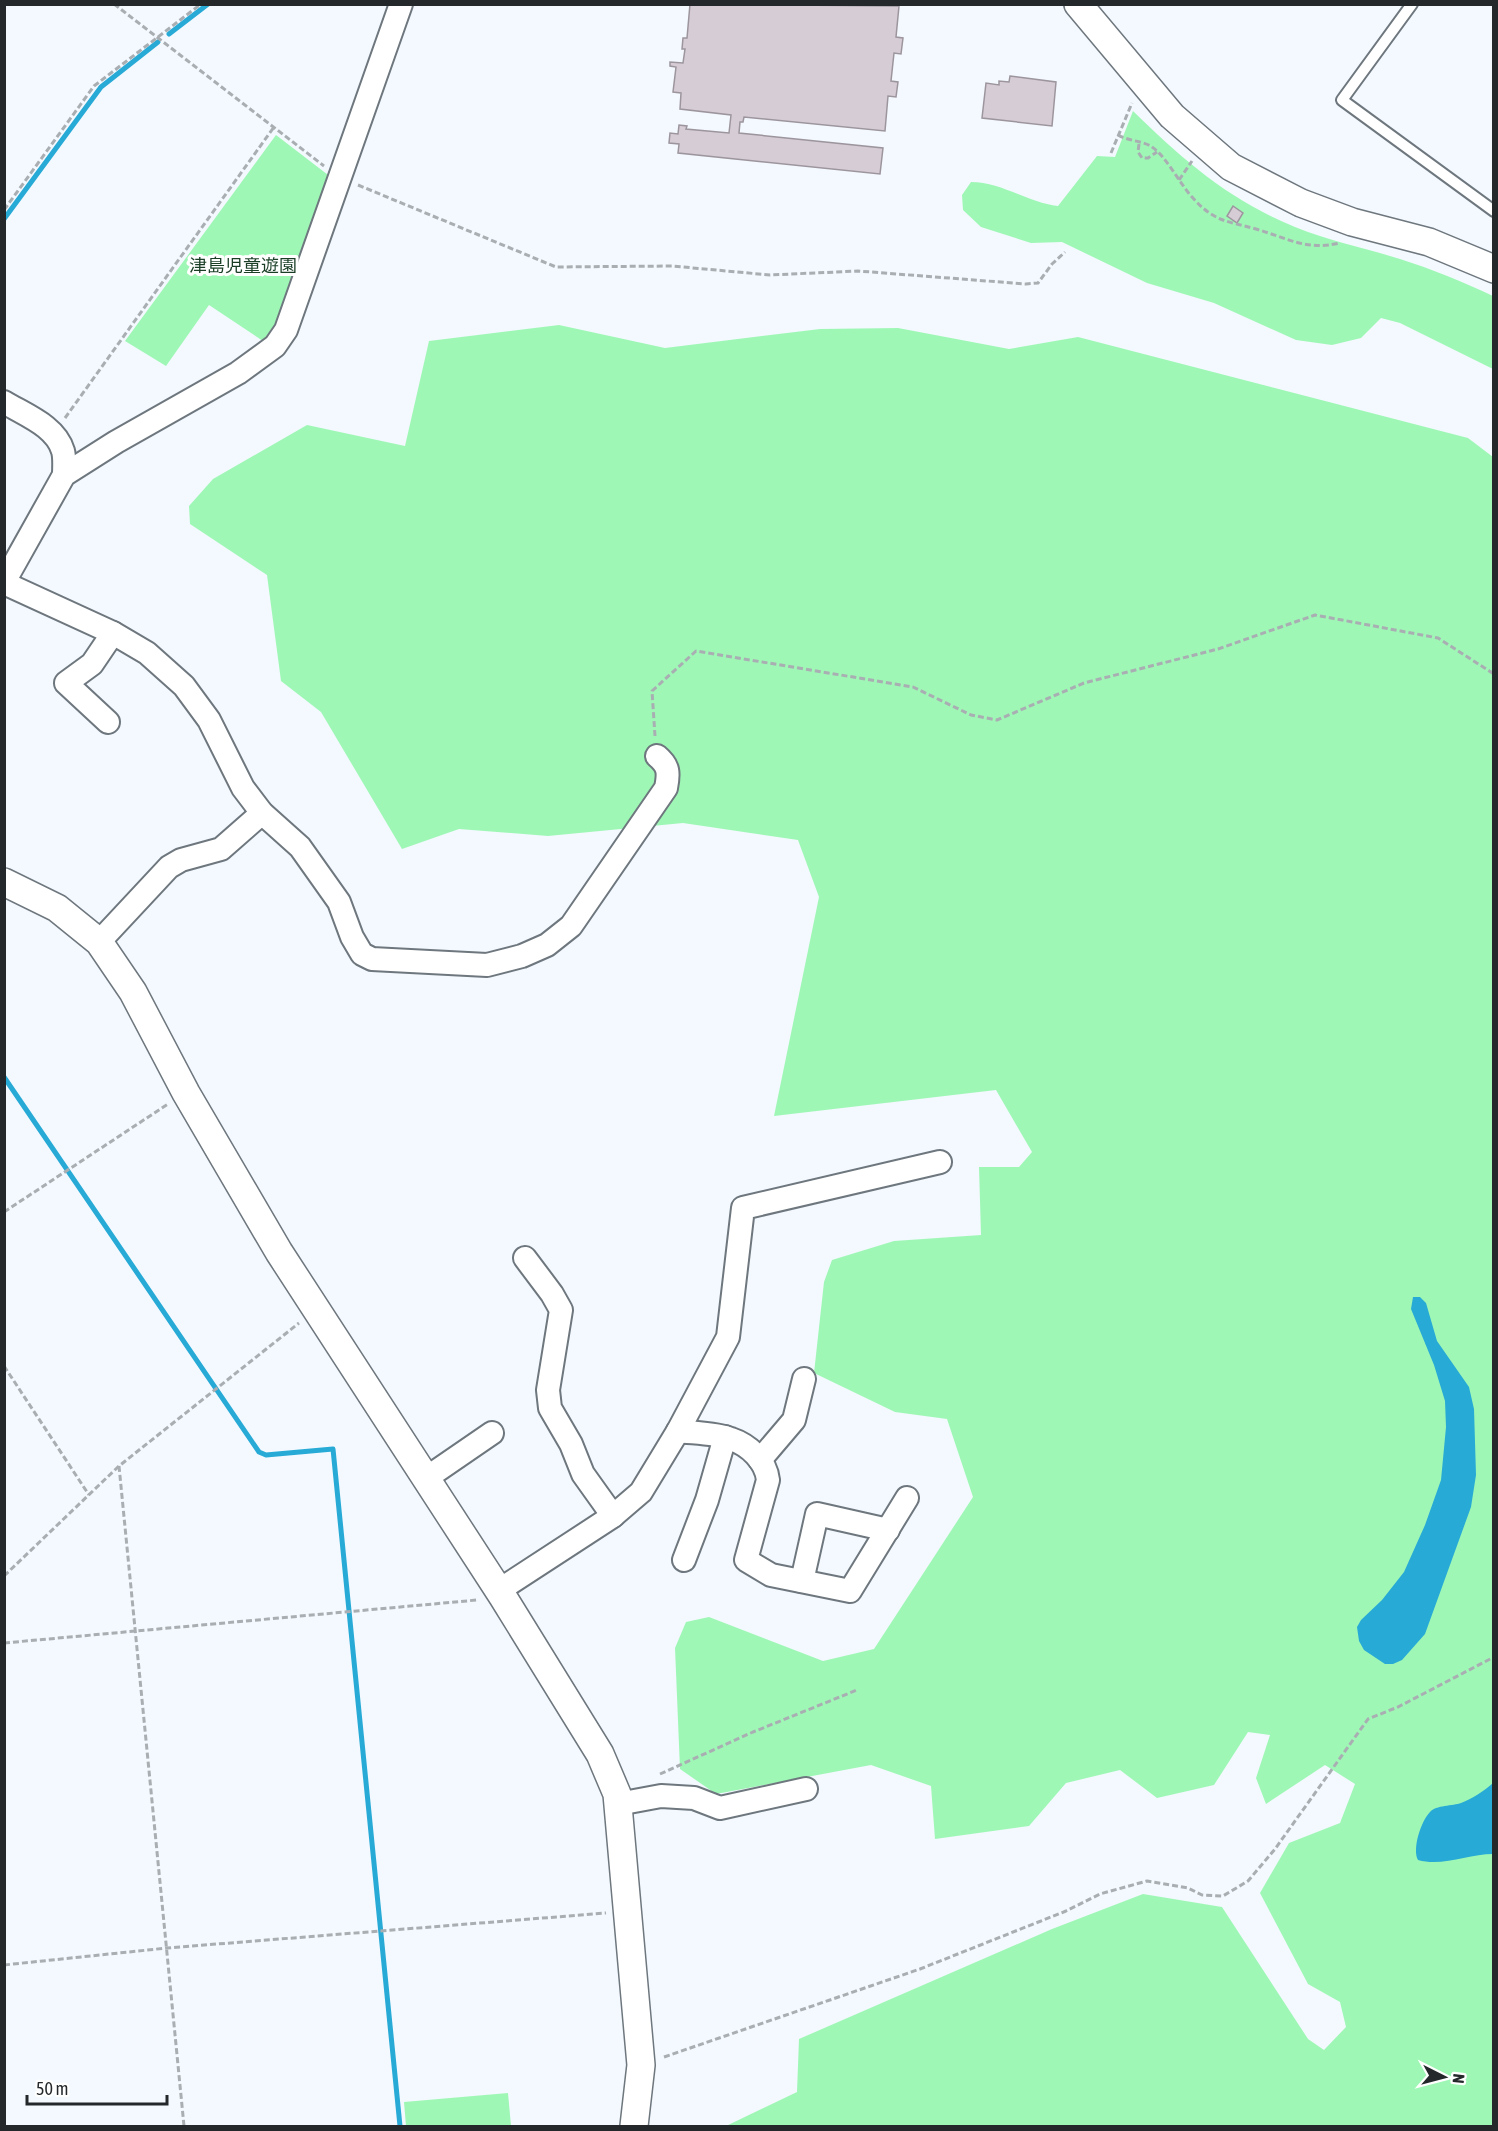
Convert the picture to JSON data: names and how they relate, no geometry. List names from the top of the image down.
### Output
{
  "parks": ["津島児童遊園"],
  "scale_bar": "50 m",
  "north": "right"
}
